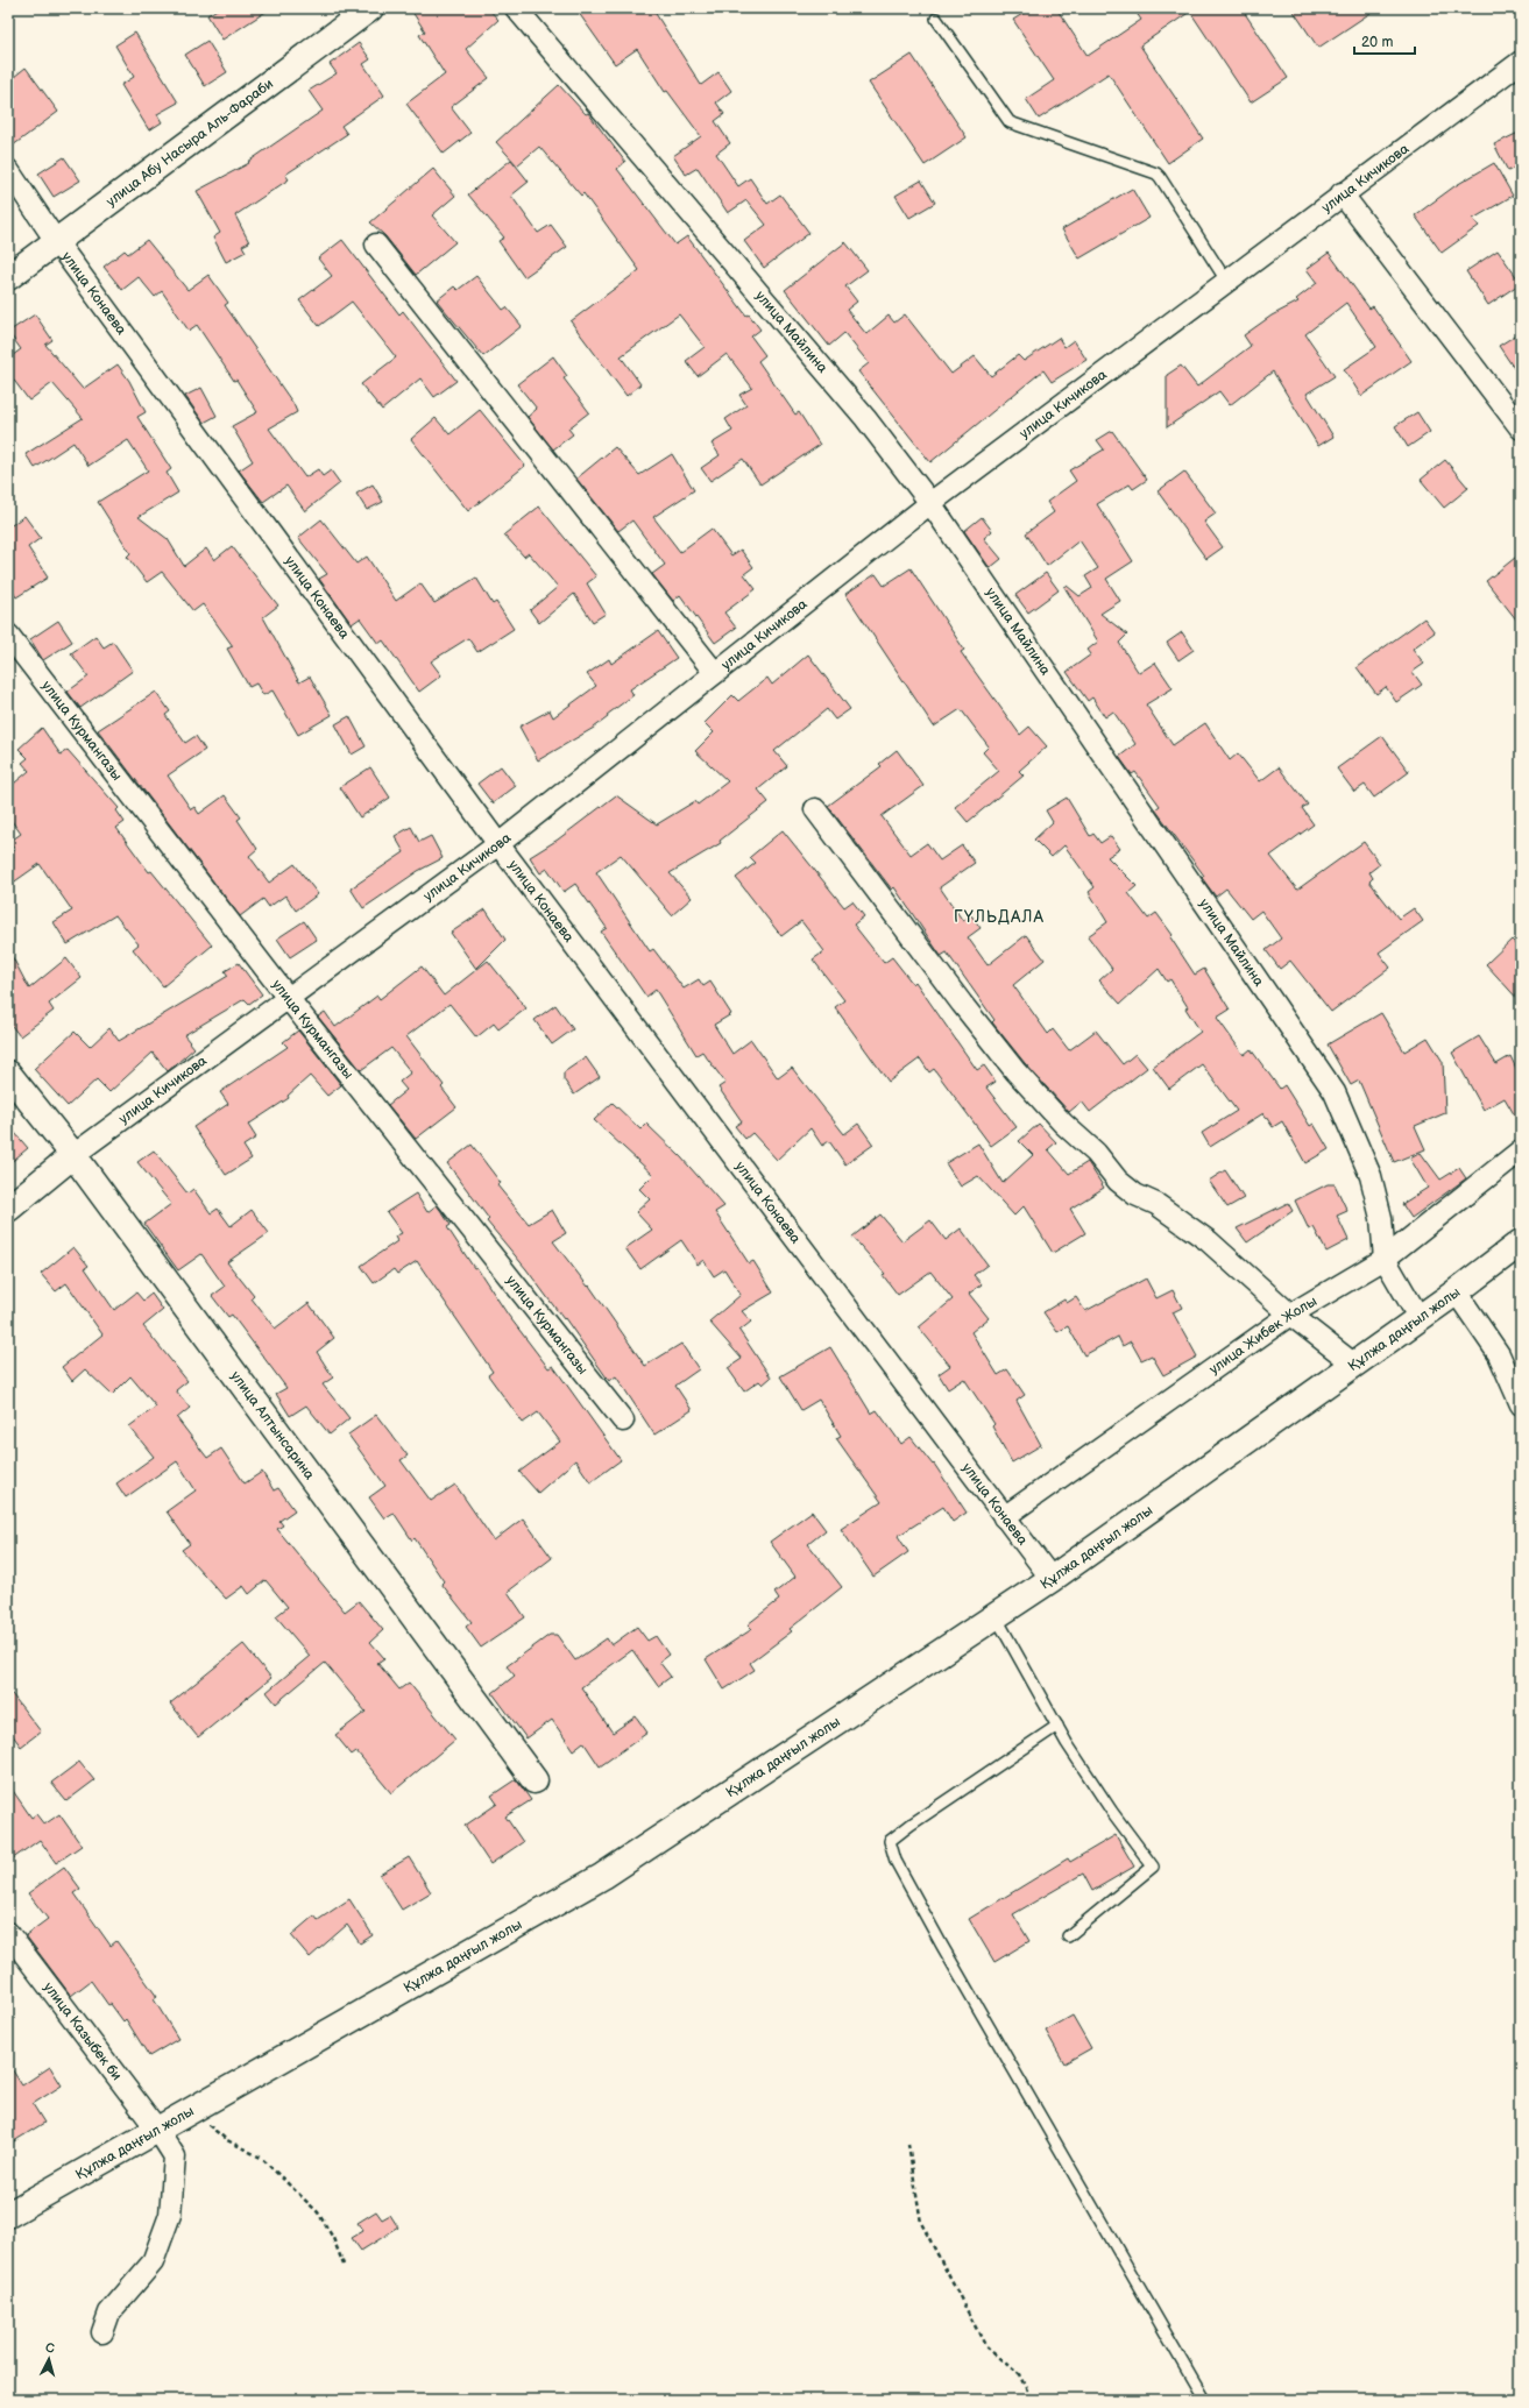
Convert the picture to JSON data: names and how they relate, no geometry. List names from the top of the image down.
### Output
{
  "streets": {
    "main road": [
      "улица Абу Насыра Аль-Фараби",
      "улица Кичикова",
      "Құлжа даңғыл жолы",
      "улица Алтынсарина"
    ],
    "street": [
      "улица Конаева",
      "улица Майлина",
      "улица Курмангазы",
      "улица Жибек Жолы",
      "улица Казыбек би"
    ]
  },
  "crossings": [
    ["улица Абу Насыра Аль-Фараби", "улица Конаева"],
    ["улица Кичикова", "улица Конаева"],
    ["улица Кичикова", "улица Майлина"],
    ["улица Кичикова", "улица Курмангазы"],
    ["улица Кичикова", "улица Алтынсарина"],
    ["улица Конаева", "Құлжа даңғыл жолы"],
    ["улица Конаева", "улица Жибек Жолы"],
    ["улица Майлина", "Құлжа даңғыл жолы"],
    ["улица Майлина", "улица Жибек Жолы"],
    ["Құлжа даңғыл жолы", "улица Казыбек би"]
  ],
  "districts": ["ГҮЛЬДАЛА"],
  "scale_bar": "20 m",
  "north": "top"
}
